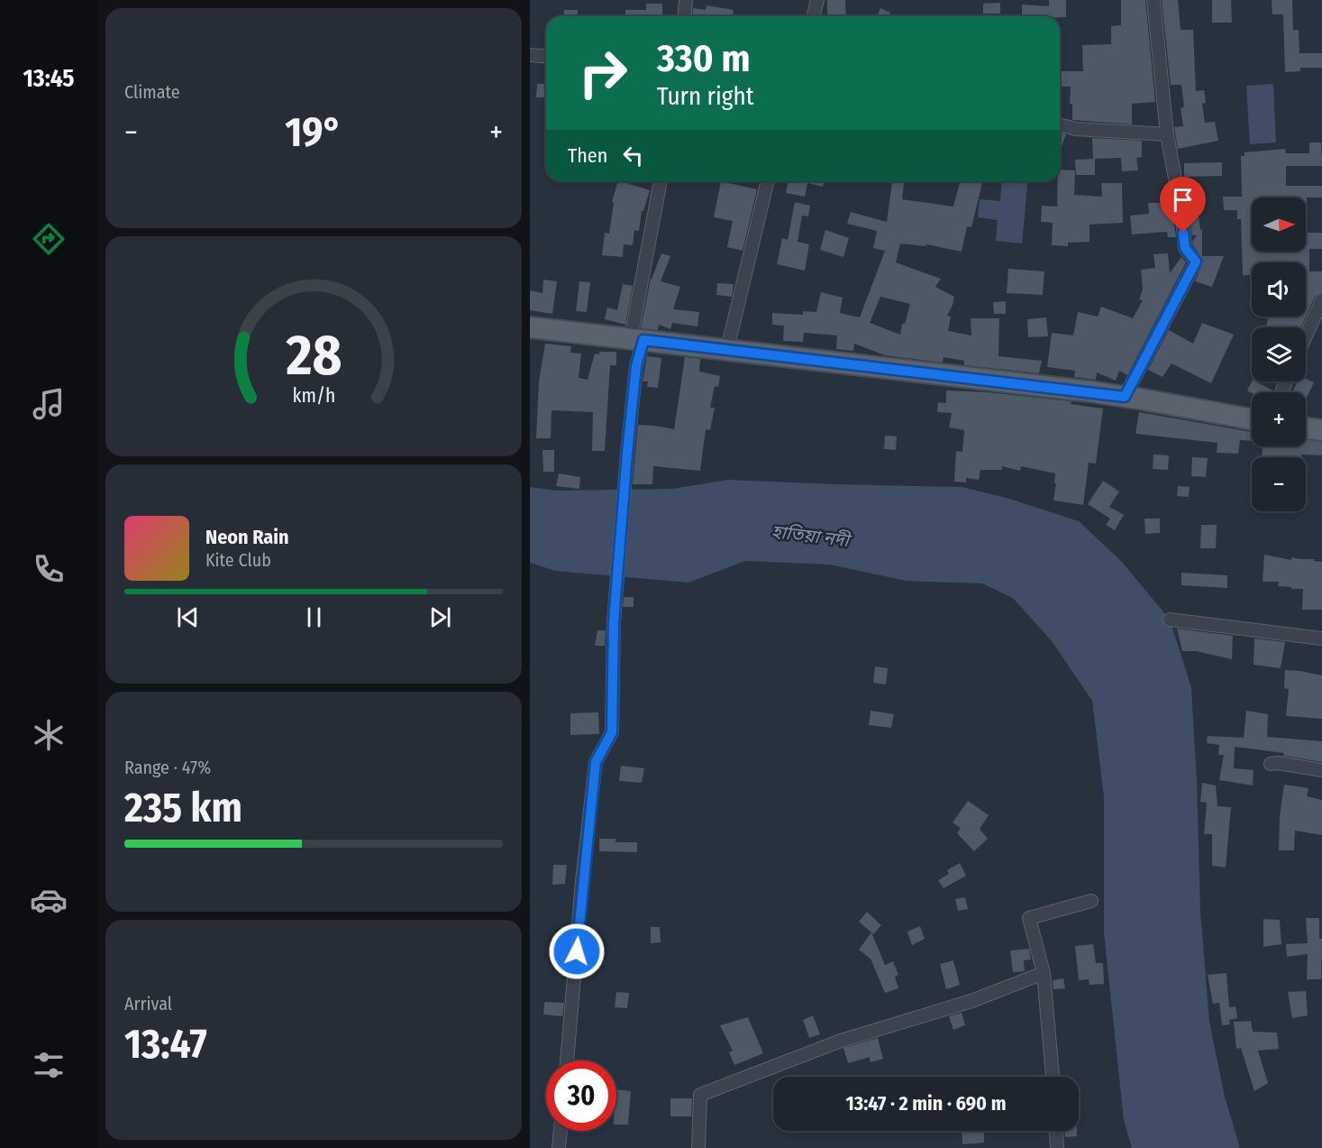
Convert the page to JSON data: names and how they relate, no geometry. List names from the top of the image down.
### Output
{
  "water": ["হাতিয়া নদী"],
  "north": "right",
  "page": {
    "tabs": "13:45",
    "tile": [
      "Climate",
      ["Range · 47%", "235 km"],
      ["Arrival", "13:47"]
    ],
    "turn": ["330 m", "Turn right"],
    "heat": ["−", "19°", "+"],
    "then": "Then",
    "map_buttons": ["+", "−"],
    "song": ["Neon Rain", "Kite Club"],
    "limit": "30",
    "trip": "13:47 · 2 min · 690 m",
    "gauge": ["28", "km/h"]
  }
}
